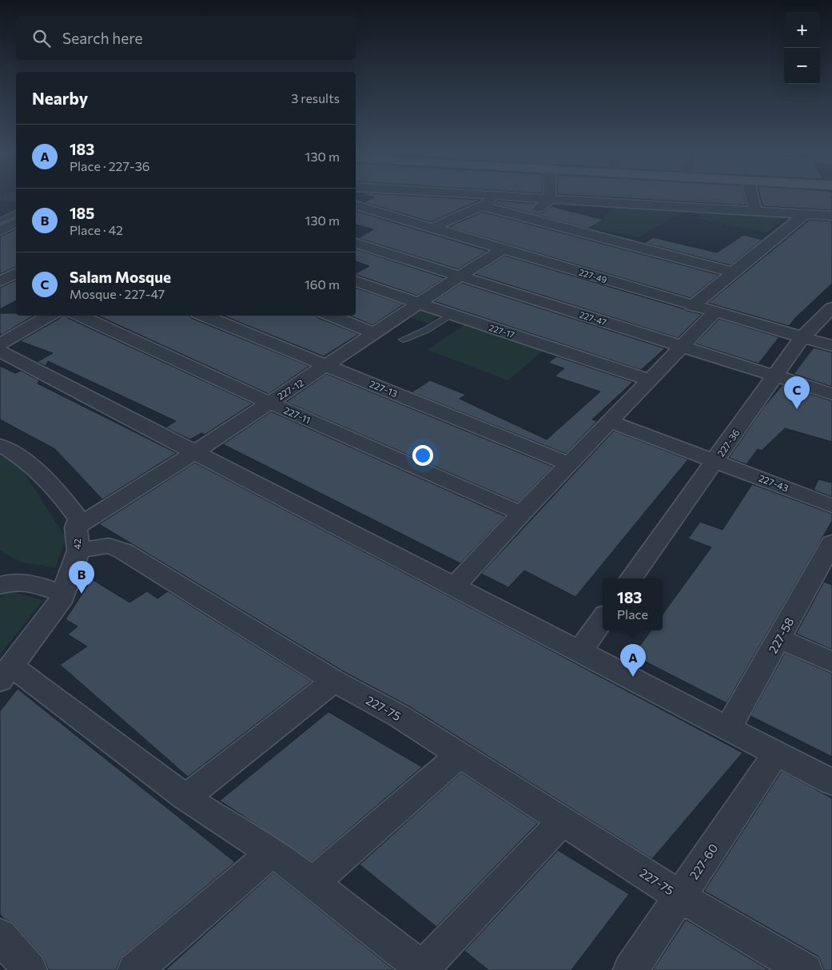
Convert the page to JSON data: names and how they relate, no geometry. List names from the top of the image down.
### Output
{
  "streets": {
    "street": [
      "227-49",
      "227-47",
      "227-17",
      "227-13",
      "227-12",
      "227-11",
      "227-36",
      "227-43",
      "42",
      "227-58",
      "227-75",
      "227-60"
    ]
  },
  "crossings": [
    ["227-49", "227-12"],
    ["227-49", "227-36"],
    ["227-47", "227-12"],
    ["227-47", "227-36"],
    ["227-17", "227-12"],
    ["227-13", "227-12"],
    ["227-12", "227-11"],
    ["227-12", "42"],
    ["227-12", "227-75"],
    ["227-36", "227-43"],
    ["42", "227-75"],
    ["227-75", "227-60"]
  ],
  "page": {
    "map_buttons": ["+", "−"],
    "search": "Search here",
    "heading": ["Nearby", "3 results"],
    "list": [
      {
        "mark": "A",
        "name": "183",
        "note": "Place · 227-36",
        "value": "130 m"
      },
      {
        "mark": "B",
        "name": "185",
        "note": "Place · 42",
        "value": "130 m"
      },
      {
        "mark": "C",
        "name": "Salam Mosque",
        "note": "Mosque · 227-47",
        "value": "160 m"
      }
    ],
    "pins": ["C", "B", "A"],
    "popup": ["183", "Place"]
  }
}
